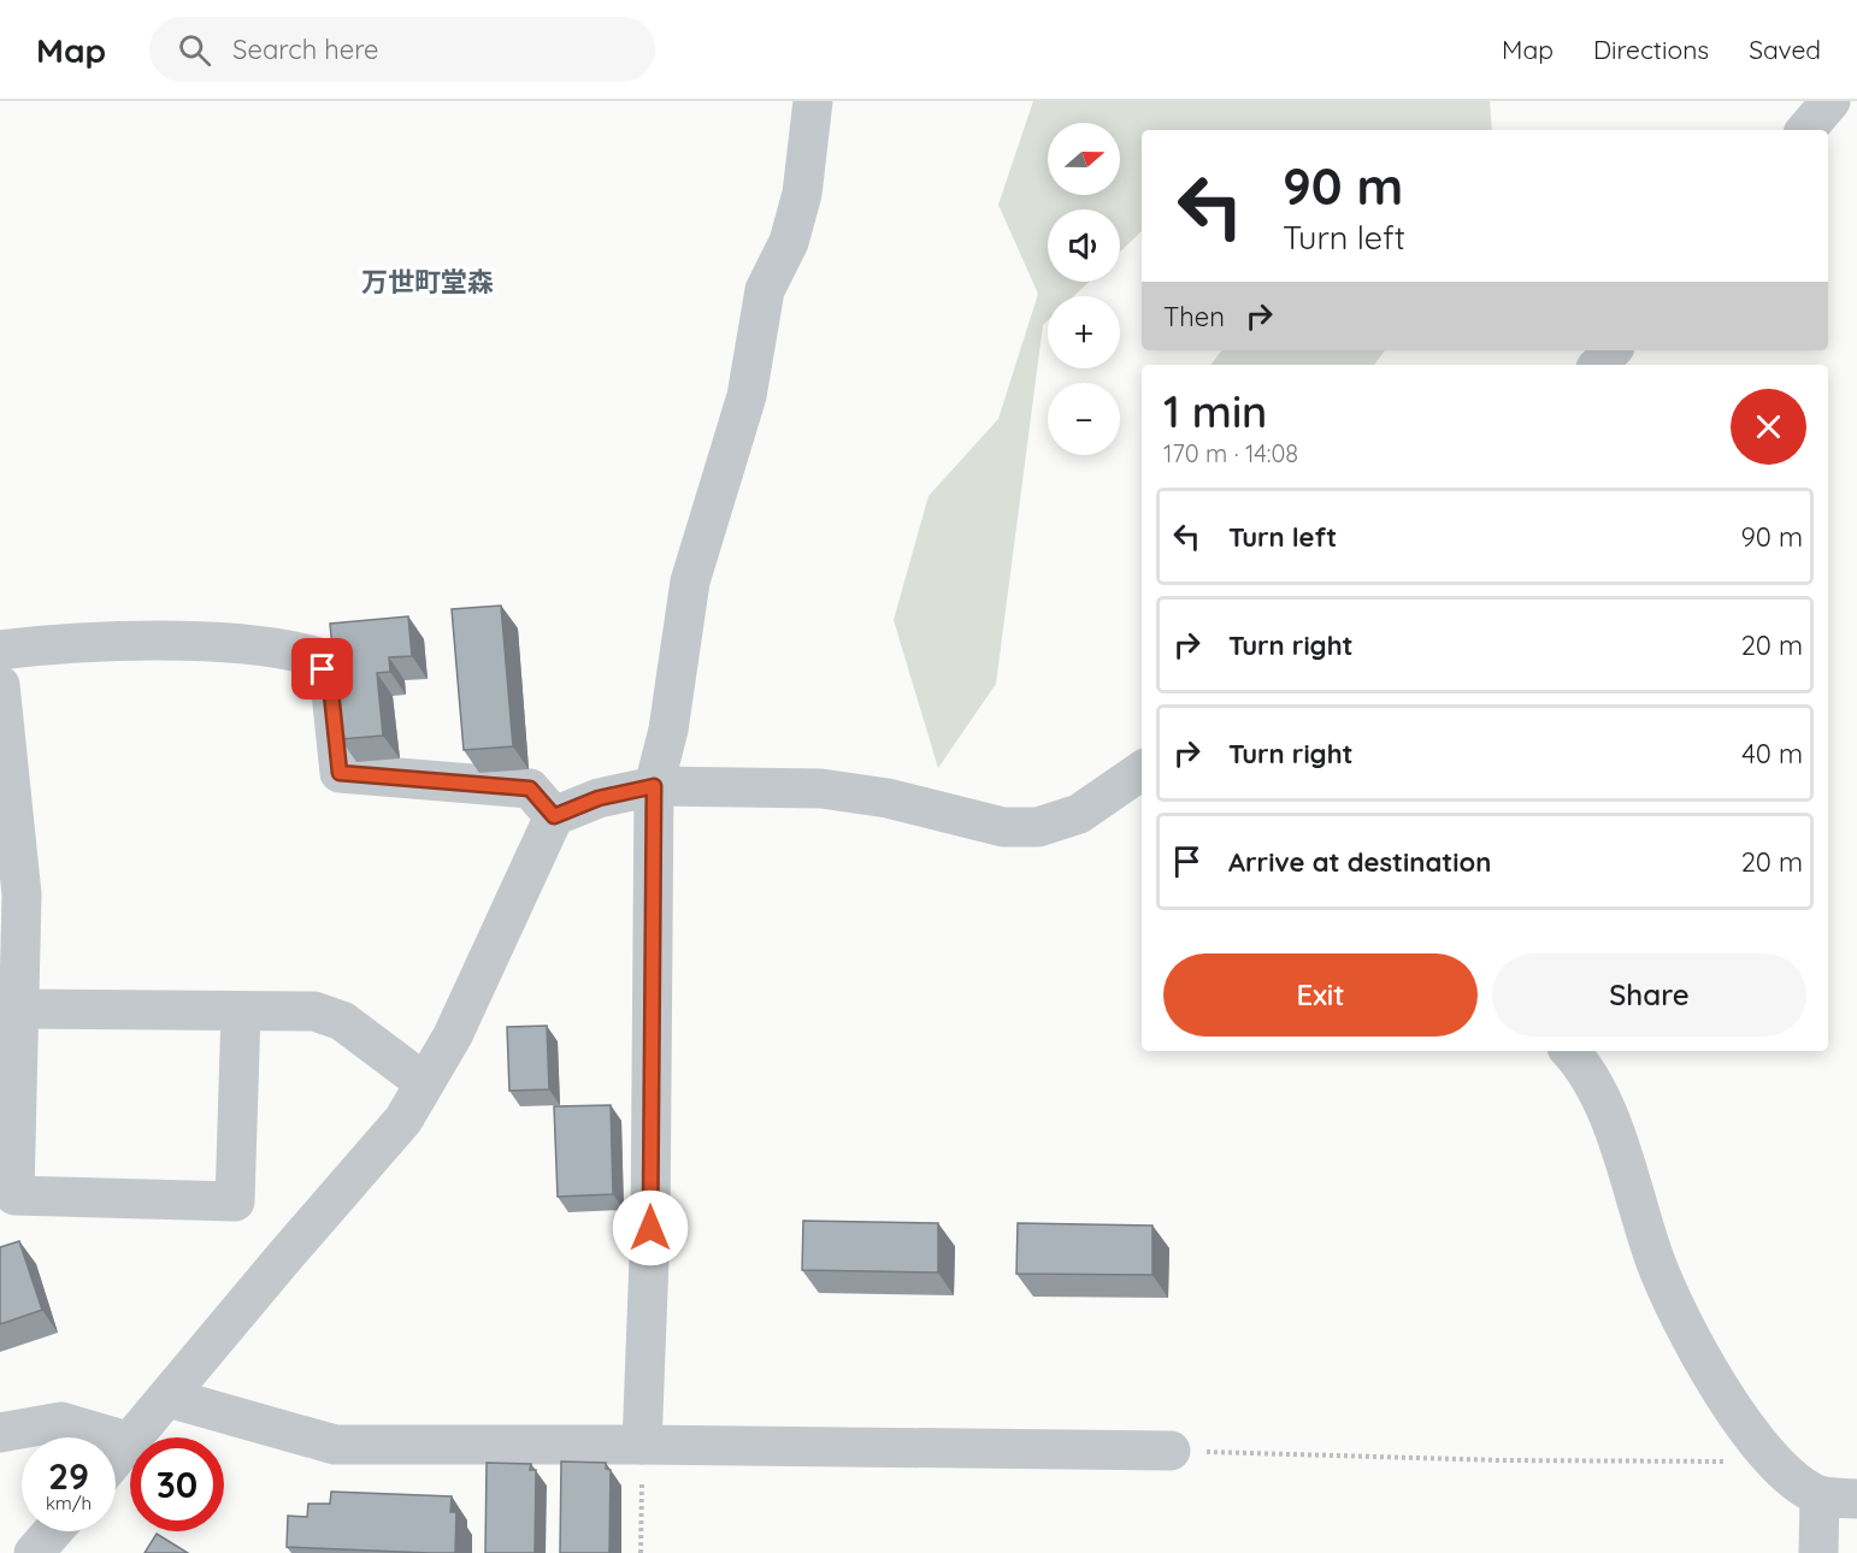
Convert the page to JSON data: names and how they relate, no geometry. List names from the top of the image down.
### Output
{
  "districts": ["万世町堂森"],
  "north": "right",
  "page": {
    "header": "Map",
    "search": "Search here",
    "nav": ["Map", "Directions", "Saved"],
    "map_buttons": ["+", "−"],
    "turn": ["90 m", "Turn left"],
    "then": "Then",
    "heading": ["1 min", "170 m · 14:08"],
    "list": [
      {
        "name": "Turn left",
        "value": "90 m"
      },
      {
        "name": "Turn right",
        "value": "20 m"
      },
      {
        "name": "Turn right",
        "value": "40 m"
      },
      {
        "name": "Arrive at destination",
        "value": "20 m"
      }
    ],
    "buttons": ["Exit", "Share"],
    "speed": "29 km/h",
    "limit": "30"
  }
}
